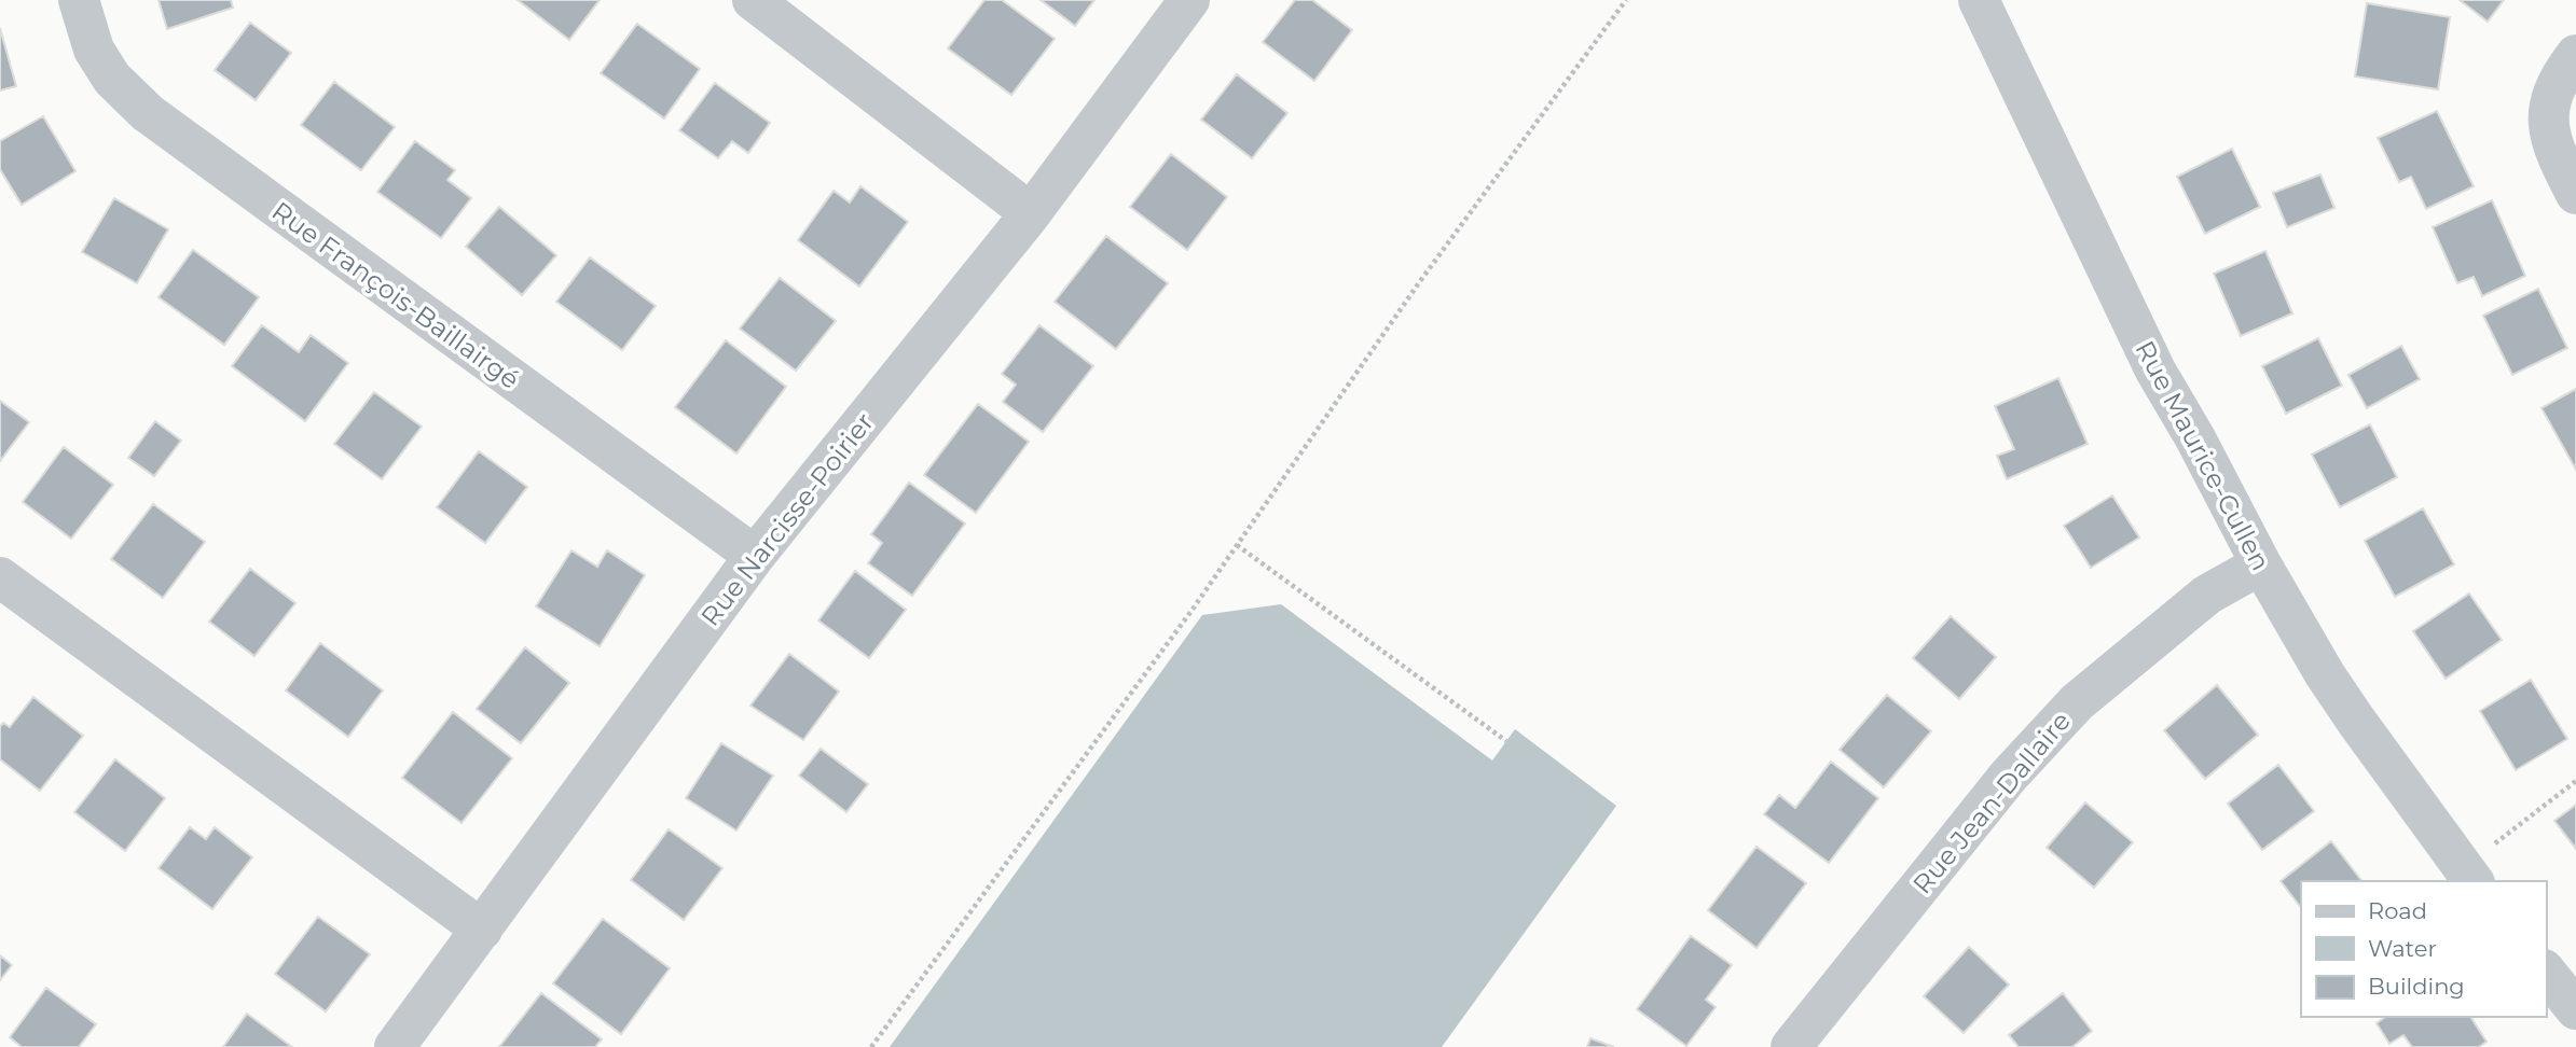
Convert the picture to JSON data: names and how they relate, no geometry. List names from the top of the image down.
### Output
{
  "streets": {
    "street": [
      "Rue François-Baillairgé",
      "Rue Maurice-Cullen",
      "Rue Narcisse-Poirier",
      "Rue Jean-Dallaire"
    ]
  },
  "crossings": [
    ["Rue François-Baillairgé", "Rue Narcisse-Poirier"],
    ["Rue Maurice-Cullen", "Rue Jean-Dallaire"]
  ],
  "legend": ["Road", "Water", "Building"]
}
